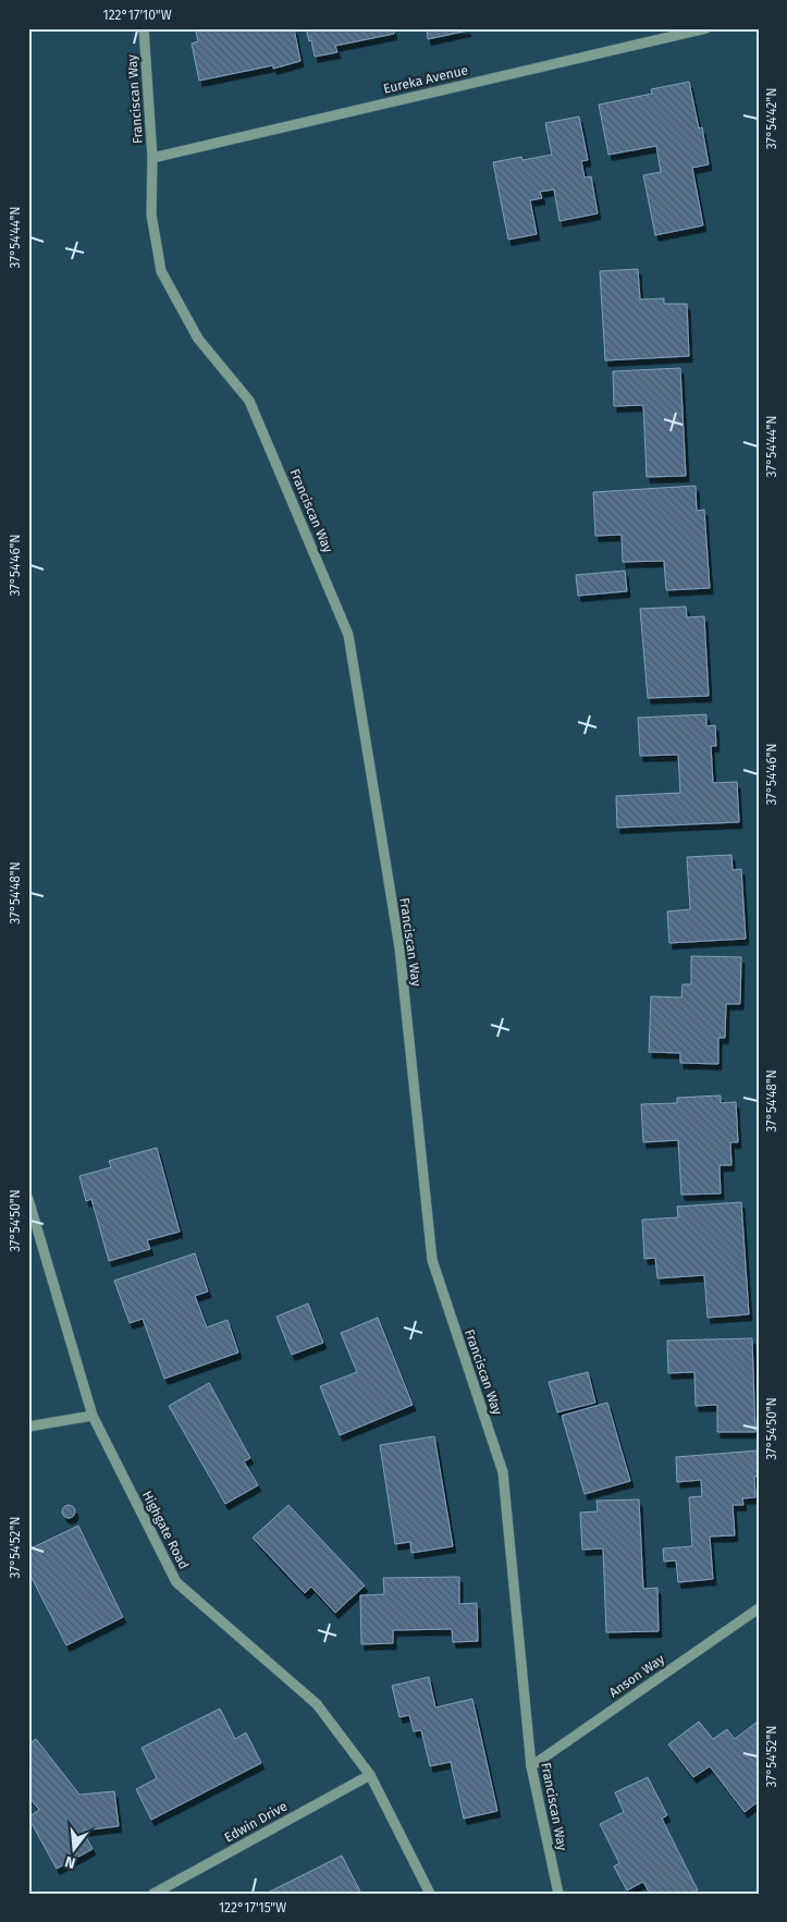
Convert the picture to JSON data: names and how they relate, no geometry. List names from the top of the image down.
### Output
{
  "streets": {
    "street": [
      "Eureka Avenue",
      "Franciscan Way",
      "Highgate Road",
      "Anson Way",
      "Edwin Drive"
    ]
  },
  "crossings": [
    ["Eureka Avenue", "Franciscan Way"],
    ["Franciscan Way", "Anson Way"],
    ["Highgate Road", "Edwin Drive"]
  ],
  "north": "bottom",
  "coordinates": [
    "122°17'10\"W",
    "37°54'42\"N",
    "37°54'44\"N",
    "37°54'46\"N",
    "37°54'48\"N",
    "37°54'50\"N",
    "37°54'52\"N",
    "122°17'15\"W"
  ]
}
